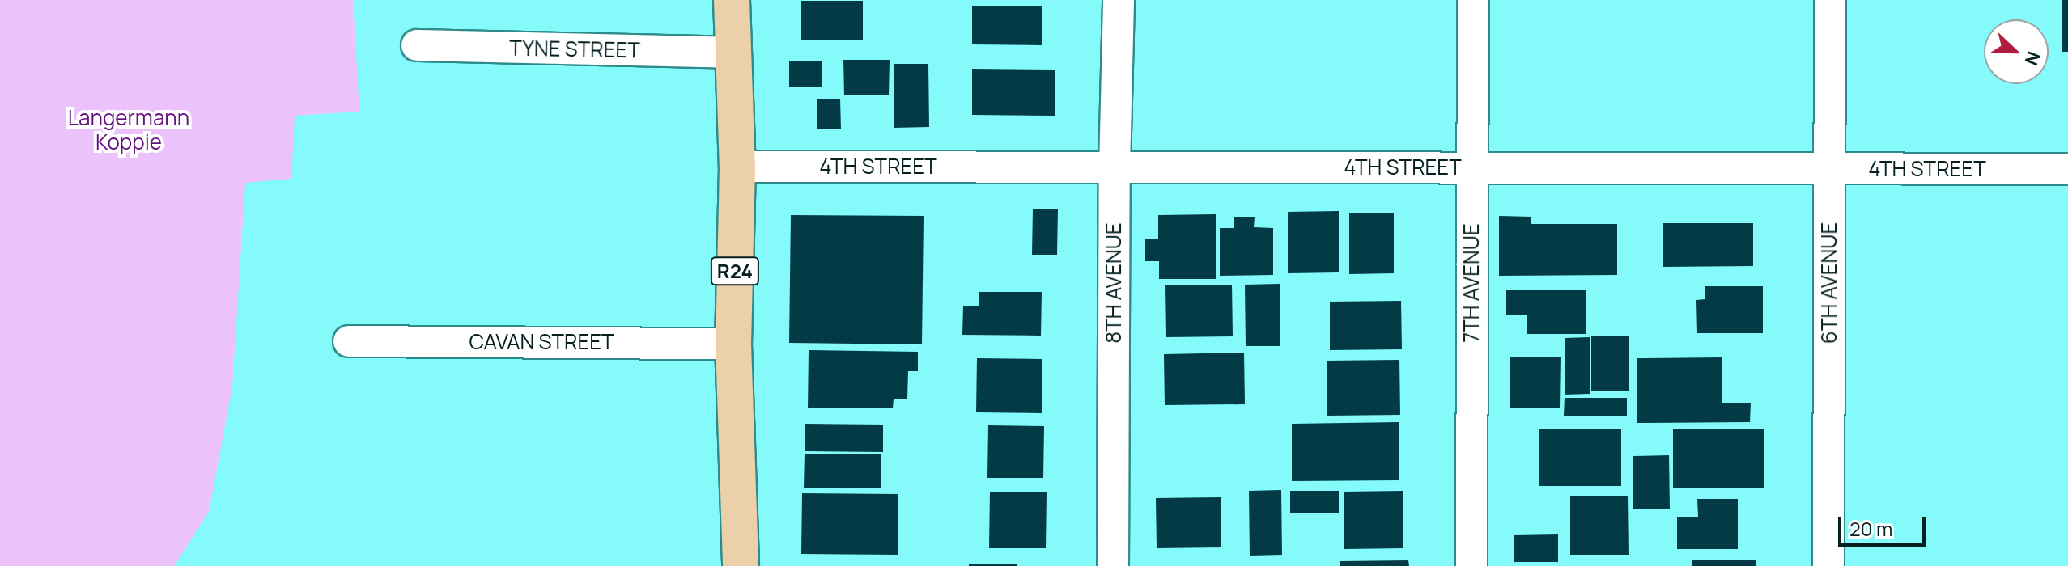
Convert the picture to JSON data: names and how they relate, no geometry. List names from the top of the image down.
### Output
{
  "streets": {
    "main road": ["R24"],
    "street": [
      "TYNE STREET",
      "4TH STREET",
      "8TH AVENUE",
      "7TH AVENUE",
      "6TH AVENUE",
      "CAVAN STREET"
    ]
  },
  "crossings": [
    ["TYNE STREET", "R24"],
    ["4TH STREET", "R24"],
    ["4TH STREET", "8TH AVENUE"],
    ["4TH STREET", "7TH AVENUE"],
    ["4TH STREET", "6TH AVENUE"],
    ["R24", "CAVAN STREET"]
  ],
  "parks": ["Langermann Koppie"],
  "scale_bar": "20 m",
  "north": "right"
}
